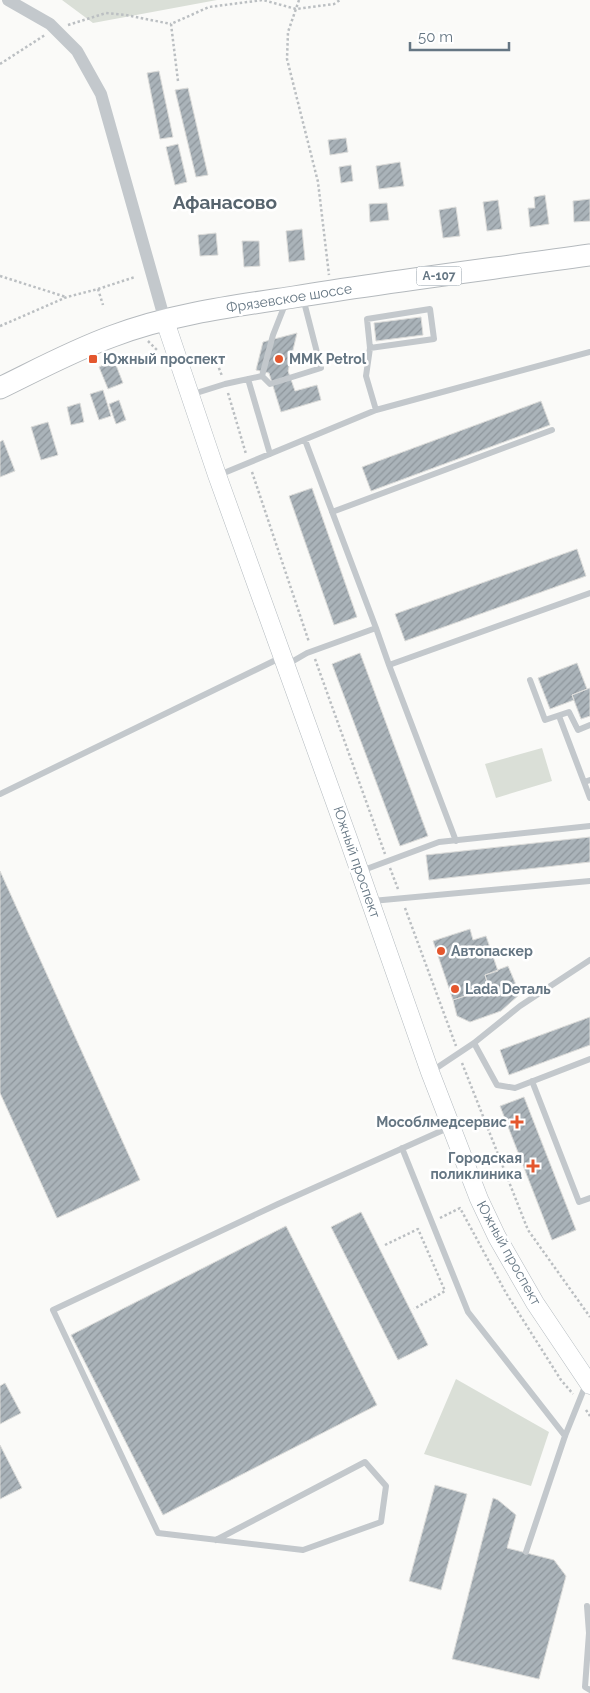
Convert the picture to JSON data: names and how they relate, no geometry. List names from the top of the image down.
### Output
{
  "streets": {
    "highway": ["А-107", "Фрязевское шоссе"],
    "main road": ["Южный проспект"]
  },
  "crossings": [
    ["Фрязевское шоссе", "Южный проспект"]
  ],
  "districts": ["Афанасово"],
  "places": {
    "transit": ["Южный проспект"],
    "other": ["MMK Petrol", "Автопаскер", "Lada Dеталь"],
    "health": ["Мособлмедсервис", "Городская поликлиника"]
  },
  "scale_bar": "50 m"
}
